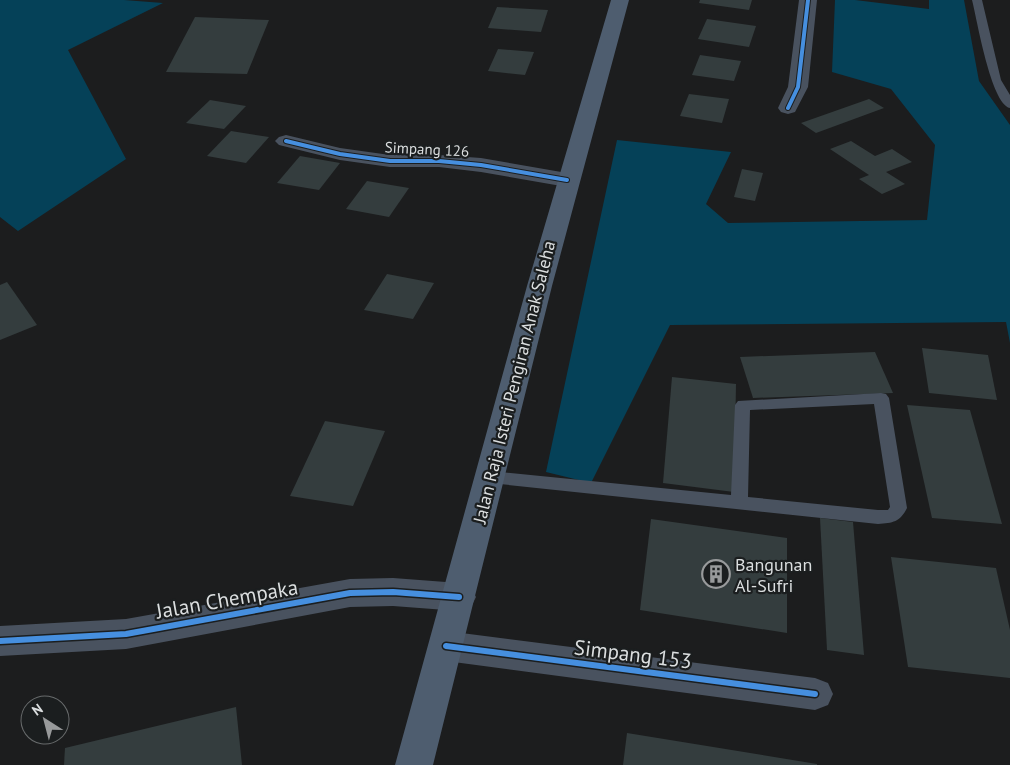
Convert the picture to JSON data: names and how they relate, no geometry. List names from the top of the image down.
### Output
{
  "streets": {
    "main road": ["Jalan Raja Isteri Pengiran Anak Saleha"],
    "street": ["Simpang 126", "Jalan Chempaka", "Simpang 153"]
  },
  "crossings": [
    ["Simpang 126", "Jalan Raja Isteri Pengiran Anak Saleha"],
    ["Jalan Raja Isteri Pengiran Anak Saleha", "Jalan Chempaka"],
    ["Jalan Raja Isteri Pengiran Anak Saleha", "Simpang 153"]
  ],
  "places": {
    "building": ["Bangunan Al-Sufri"]
  },
  "north": "top left"
}
